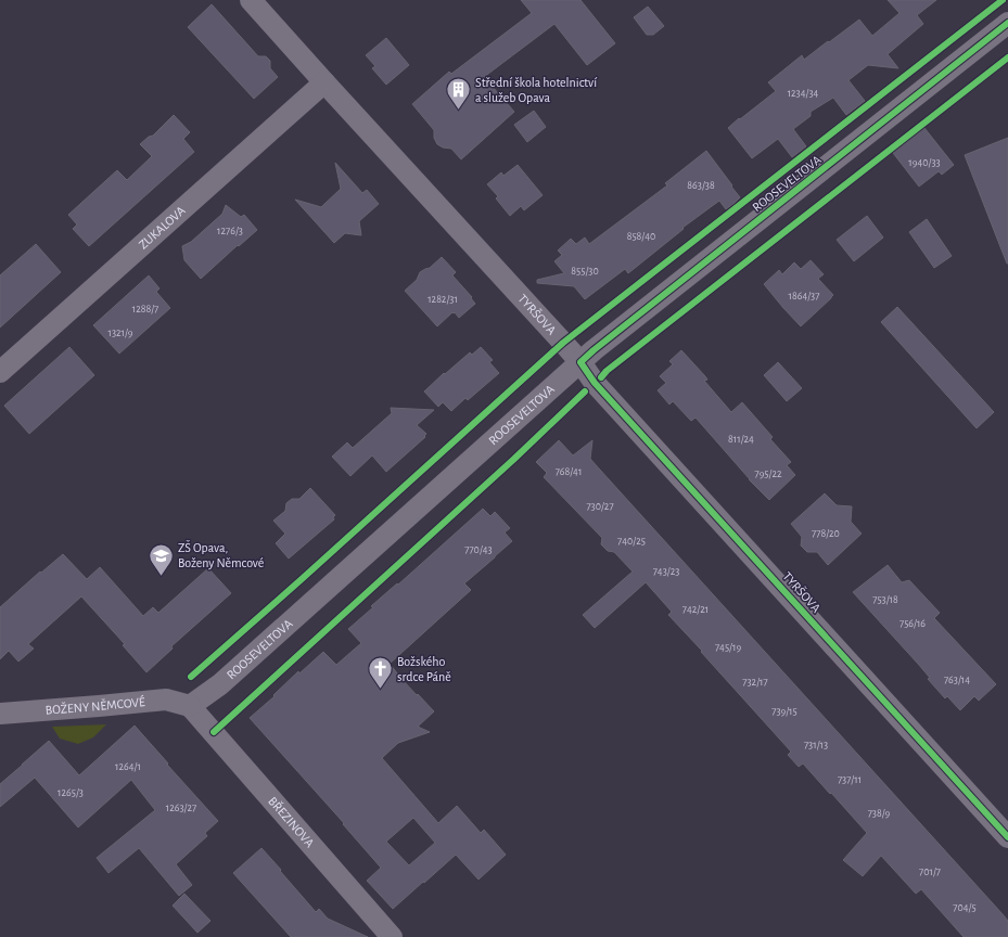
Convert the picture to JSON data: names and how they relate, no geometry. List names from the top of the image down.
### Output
{
  "streets": {
    "street": [
      "ROOSEVELTOVA",
      "ZUKALOVA",
      "TYRŠOVA",
      "BOŽENY NĚMCOVÉ",
      "BŘEZINOVA"
    ]
  },
  "crossings": [
    ["ROOSEVELTOVA", "TYRŠOVA"],
    ["ROOSEVELTOVA", "BOŽENY NĚMCOVÉ"],
    ["ROOSEVELTOVA", "BŘEZINOVA"],
    ["ZUKALOVA", "TYRŠOVA"],
    ["BOŽENY NĚMCOVÉ", "BŘEZINOVA"]
  ],
  "places": {
    "building": ["Střední škola hotelnictví a služeb Opava"],
    "school or university": ["ZŠ Opava, Boženy Němcové"],
    "church": ["Božského srdce Páně"]
  },
  "house_numbers": [
    "1234/34",
    "1940/33",
    "863/38",
    "1276/3",
    "858/40",
    "855/30",
    "1864/37",
    "1282/31",
    "1288/7",
    "1321/9",
    "811/24",
    "768/41",
    "795/22",
    "730/27",
    "778/20",
    "740/25",
    "770/43",
    "743/23",
    "753/18",
    "742/21",
    "756/16",
    "745/19",
    "763/14",
    "732/17",
    "739/15",
    "731/13",
    "1264/1",
    "737/11",
    "1265/3",
    "1263/27",
    "738/9",
    "701/7",
    "704/5"
  ]
}
